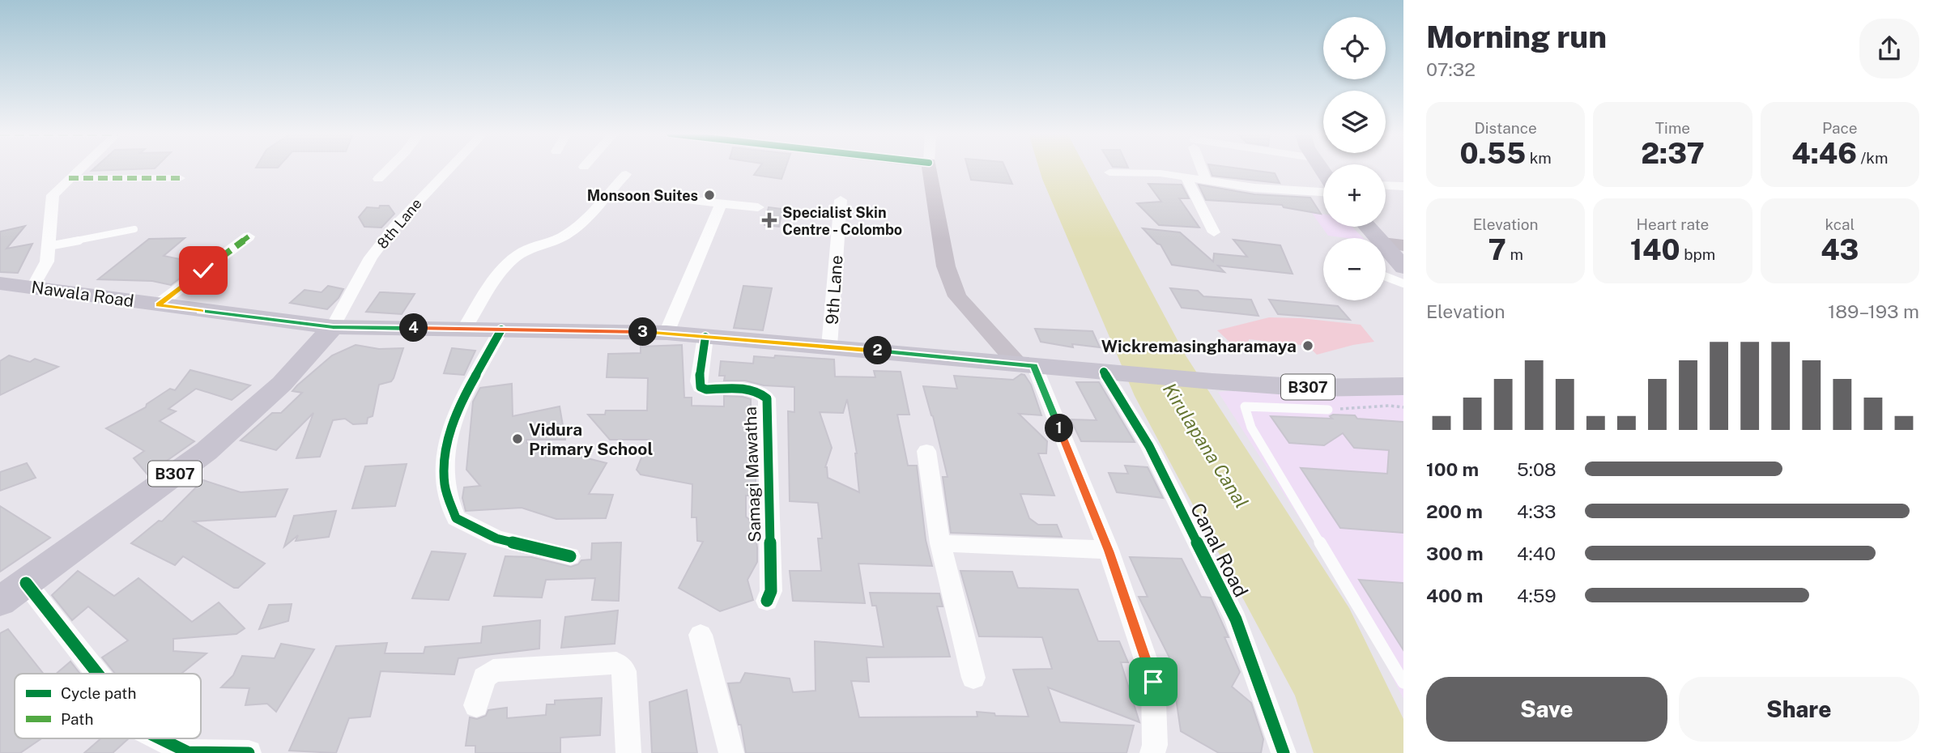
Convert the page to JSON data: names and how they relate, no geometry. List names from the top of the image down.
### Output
{
  "streets": {
    "main road": ["Nawala Road", "B307"],
    "street": [
      "8th Lane",
      "9th Lane",
      "Samagi Mawatha",
      "Canal Road"
    ]
  },
  "crossings": [
    ["8th Lane", "Nawala Road"],
    ["8th Lane", "B307"],
    ["9th Lane", "B307"],
    ["Nawala Road", "B307"],
    ["B307", "Samagi Mawatha"],
    ["B307", "Canal Road"]
  ],
  "water": ["Kirulapana Canal"],
  "places": {
    "other": ["Monsoon Suites", "Wickremasingharamaya", "Vidura Primary School"],
    "health": ["Specialist Skin Centre - Colombo"]
  },
  "legend": ["Cycle path", "Path"],
  "page": {
    "heading": ["Morning run", "07:32"],
    "map_buttons": ["+", "−"],
    "stats": [
      ["Distance", "0.55 km"],
      ["Time", "2:37"],
      ["Pace", "4:46 /km"],
      ["Elevation", "7 m"],
      ["Heart rate", "140 bpm"],
      ["kcal", "43"]
    ],
    "chart": ["Elevation", "189–193 m"],
    "pins": [
      "4",
      "3",
      "2",
      "1"
    ],
    "list": [
      {
        "name": "100 m",
        "note": "5:08"
      },
      {
        "name": "200 m",
        "note": "4:33"
      },
      {
        "name": "300 m",
        "note": "4:40"
      },
      {
        "name": "400 m",
        "note": "4:59"
      }
    ],
    "buttons": ["Save", "Share"]
  }
}
